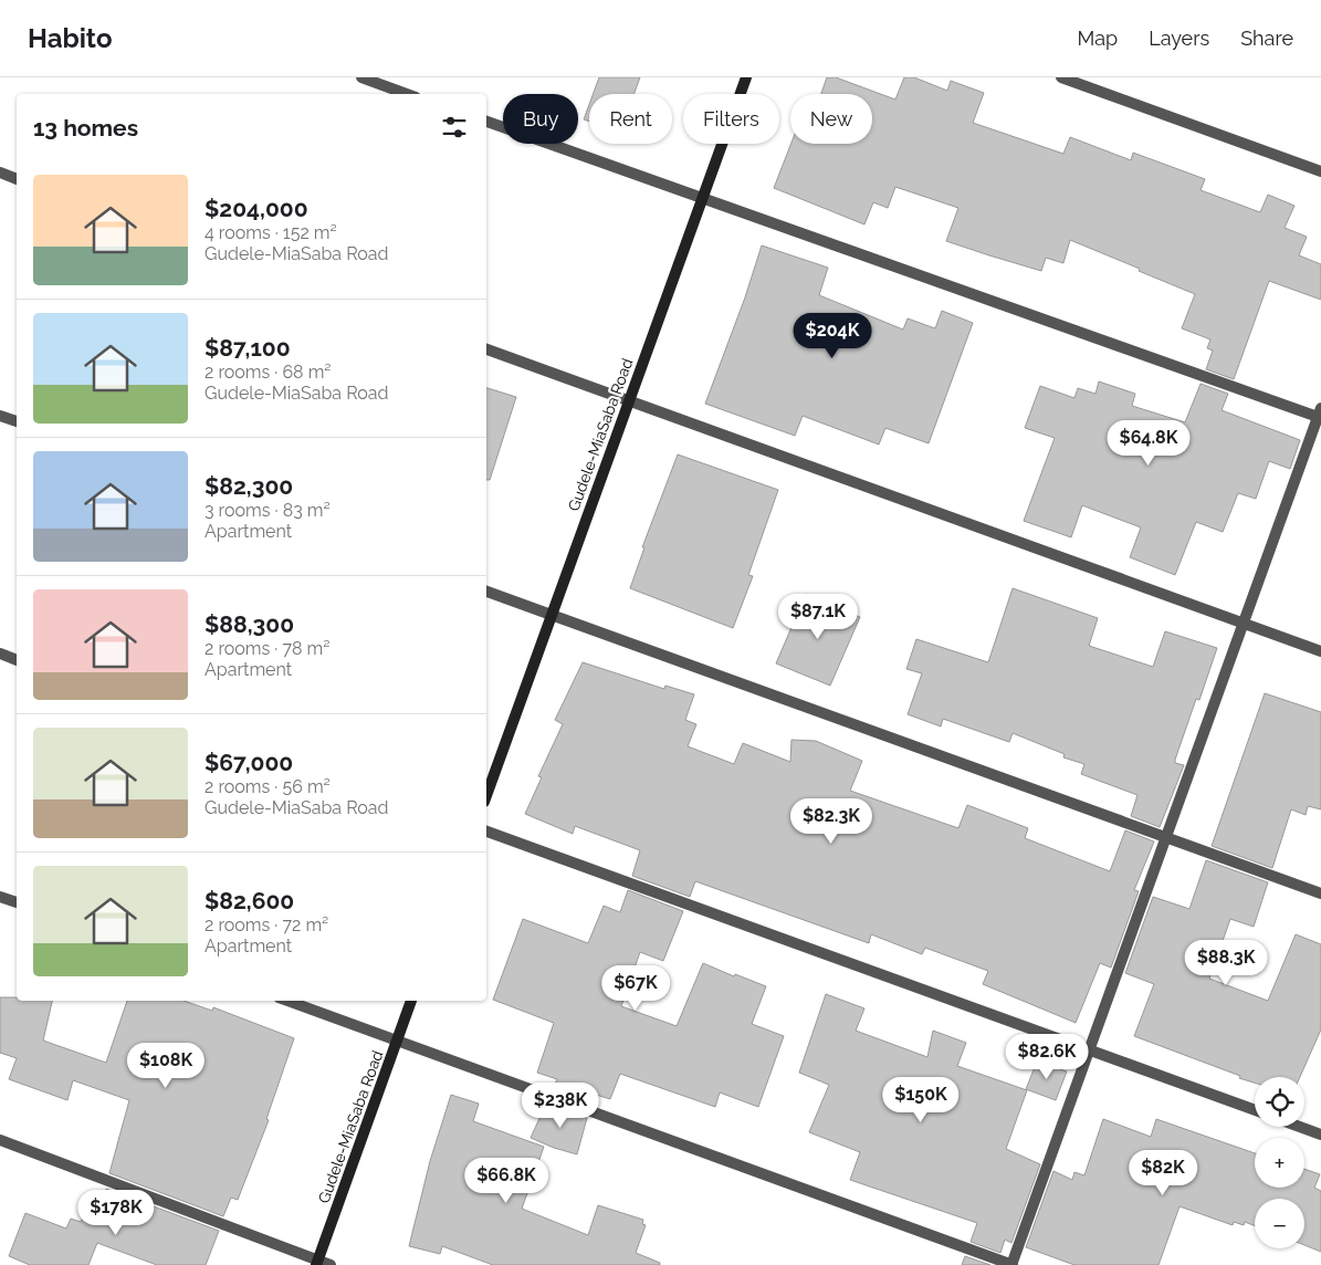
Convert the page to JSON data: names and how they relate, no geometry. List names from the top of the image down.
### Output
{
  "streets": {
    "main road": ["Gudele-MiaSaba Road"]
  },
  "page": {
    "header": "Habito",
    "nav": ["Map", "Layers", "Share"],
    "chip": [
      "Buy",
      "Rent",
      "Filters",
      "New"
    ],
    "heading": "13 homes",
    "list": [
      {
        "name": "$204,000",
        "note": "4 rooms · 152 m² · Gudele-MiaSaba Road"
      },
      {
        "name": "$87,100",
        "note": "2 rooms · 68 m² · Gudele-MiaSaba Road"
      },
      {
        "name": "$82,300",
        "note": "3 rooms · 83 m² · Apartment"
      },
      {
        "name": "$88,300",
        "note": "2 rooms · 78 m² · Apartment"
      },
      {
        "name": "$67,000",
        "note": "2 rooms · 56 m² · Gudele-MiaSaba Road"
      },
      {
        "name": "$82,600",
        "note": "2 rooms · 72 m² · Apartment"
      }
    ],
    "price": [
      "$204K",
      "$64.8K",
      "$87.1K",
      "$82.3K",
      "$88.3K",
      "$67K",
      "$82.6K",
      "$108K",
      "$150K",
      "$238K",
      "$82K",
      "$66.8K",
      "$178K"
    ],
    "map_buttons": ["+", "−"]
  }
}
